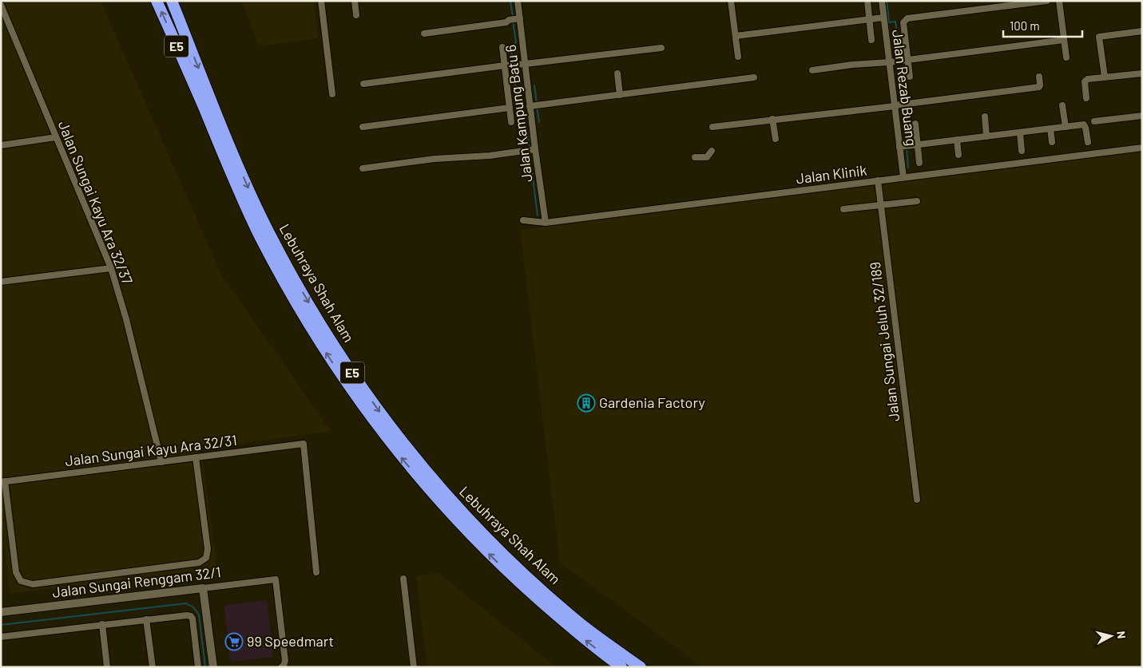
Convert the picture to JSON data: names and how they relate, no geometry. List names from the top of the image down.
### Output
{
  "streets": {
    "highway": ["E5", "Lebuhraya Shah Alam"],
    "street": [
      "Jalan Rezab Buang",
      "Jalan Kampung Batu 6",
      "Jalan Klinik",
      "Jalan Sungai Kayu Ara 32/37",
      "Jalan Sungai Jeluh 32/189",
      "Jalan Sungai Kayu Ara 32/31",
      "Jalan Sungai Renggam 32/1"
    ]
  },
  "crossings": [
    ["Jalan Rezab Buang", "Jalan Klinik"],
    ["Jalan Kampung Batu 6", "Jalan Klinik"],
    ["Jalan Klinik", "Jalan Sungai Jeluh 32/189"],
    ["Jalan Sungai Kayu Ara 32/37", "Jalan Sungai Kayu Ara 32/31"]
  ],
  "places": {
    "building": ["Gardenia Factory"],
    "supermarket": ["99 Speedmart"]
  },
  "scale_bar": "100 m",
  "north": "right"
}
